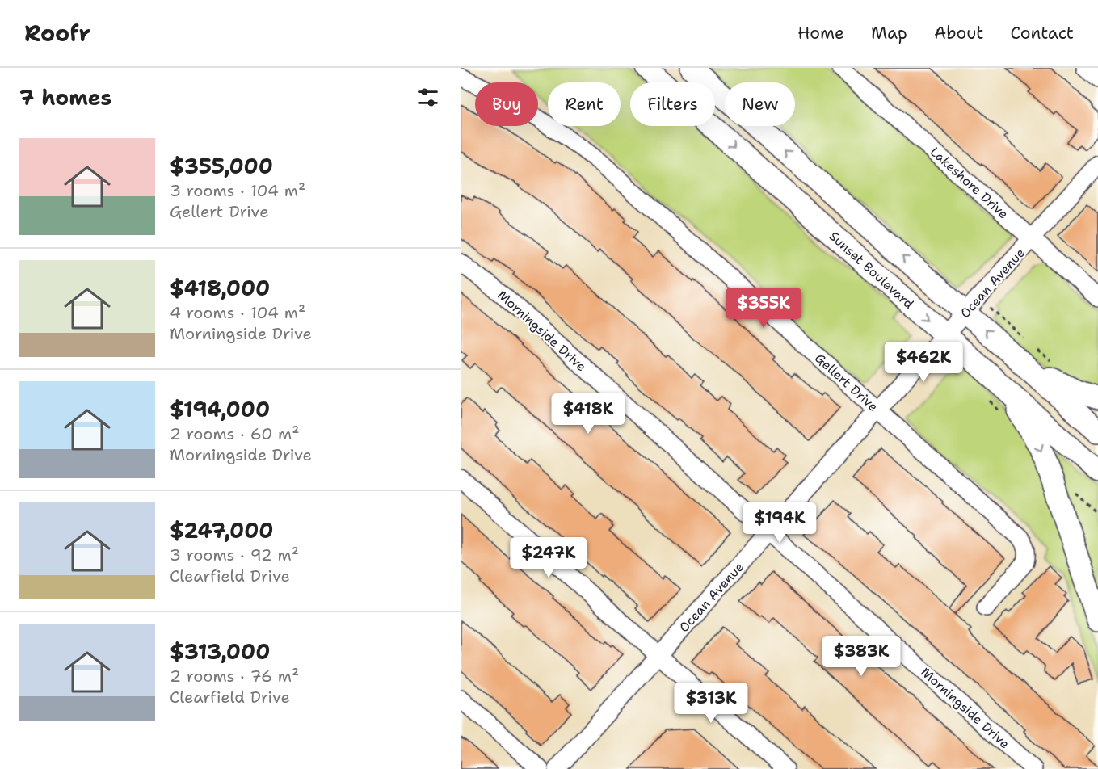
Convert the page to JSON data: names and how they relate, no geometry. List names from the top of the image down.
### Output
{
  "streets": {
    "main road": ["Sunset Boulevard"],
    "street": [
      "Lakeshore Drive",
      "Ocean Avenue",
      "Morningside Drive",
      "Gellert Drive"
    ]
  },
  "crossings": [
    ["Lakeshore Drive", "Ocean Avenue"],
    ["Sunset Boulevard", "Ocean Avenue"],
    ["Ocean Avenue", "Morningside Drive"],
    ["Ocean Avenue", "Gellert Drive"]
  ],
  "page": {
    "header": "Roofr",
    "nav": [
      "Home",
      "Map",
      "About",
      "Contact"
    ],
    "heading": "7 homes",
    "chip": [
      "Buy",
      "Rent",
      "Filters",
      "New"
    ],
    "list": [
      {
        "name": "$355,000",
        "note": "3 rooms · 104 m² · Gellert Drive"
      },
      {
        "name": "$418,000",
        "note": "4 rooms · 104 m² · Morningside Drive"
      },
      {
        "name": "$194,000",
        "note": "2 rooms · 60 m² · Morningside Drive"
      },
      {
        "name": "$247,000",
        "note": "3 rooms · 92 m² · Clearfield Drive"
      },
      {
        "name": "$313,000",
        "note": "2 rooms · 76 m² · Clearfield Drive"
      }
    ],
    "price": [
      "$355K",
      "$462K",
      "$418K",
      "$194K",
      "$247K",
      "$383K",
      "$313K"
    ]
  }
}
